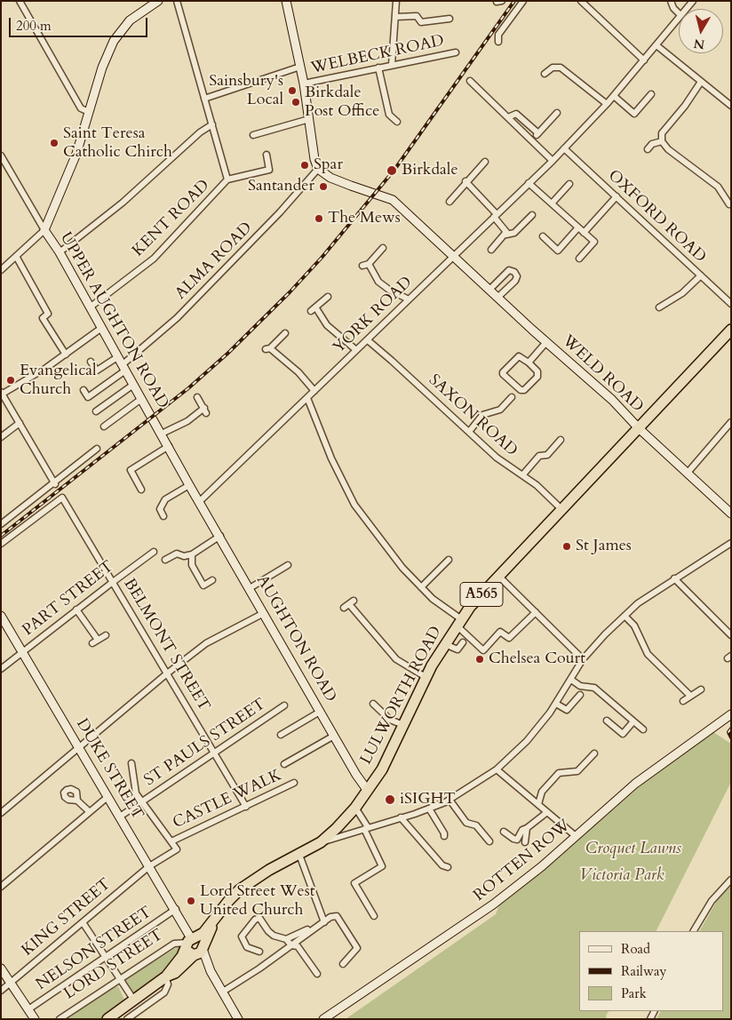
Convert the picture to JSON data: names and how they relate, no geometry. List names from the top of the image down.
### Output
{
  "streets": {
    "highway": ["A565", "LULWORTH ROAD", "LORD STREET"],
    "street": [
      "WELBECK ROAD",
      "OXFORD ROAD",
      "KENT ROAD",
      "ALMA ROAD",
      "YORK ROAD",
      "UPPER AUGHTON ROAD",
      "WELD ROAD",
      "SAXON ROAD",
      "PART STREET",
      "AUGHTON ROAD",
      "BELMONT STREET",
      "ST PAULS STREET",
      "DUKE STREET",
      "CASTLE WALK",
      "ROTTEN ROW",
      "KING STREET",
      "NELSON STREET"
    ]
  },
  "crossings": [
    ["OXFORD ROAD", "YORK ROAD"],
    ["KENT ROAD", "UPPER AUGHTON ROAD"],
    ["ALMA ROAD", "UPPER AUGHTON ROAD"],
    ["ALMA ROAD", "WELD ROAD"],
    ["YORK ROAD", "UPPER AUGHTON ROAD"],
    ["YORK ROAD", "WELD ROAD"],
    ["YORK ROAD", "SAXON ROAD"],
    ["YORK ROAD", "AUGHTON ROAD"],
    ["UPPER AUGHTON ROAD", "AUGHTON ROAD"],
    ["WELD ROAD", "A565"],
    ["WELD ROAD", "LULWORTH ROAD"],
    ["SAXON ROAD", "LULWORTH ROAD"],
    ["A565", "LULWORTH ROAD"],
    ["A565", "DUKE STREET"],
    ["A565", "LORD STREET"],
    ["PART STREET", "BELMONT STREET"],
    ["PART STREET", "DUKE STREET"],
    ["AUGHTON ROAD", "LULWORTH ROAD"],
    ["BELMONT STREET", "ST PAULS STREET"],
    ["BELMONT STREET", "CASTLE WALK"],
    ["ST PAULS STREET", "DUKE STREET"],
    ["DUKE STREET", "KING STREET"],
    ["DUKE STREET", "NELSON STREET"],
    ["DUKE STREET", "LORD STREET"],
    ["CASTLE WALK", "KING STREET"]
  ],
  "parks": ["Croquet Lawns", "Victoria Park"],
  "places": [
    "Sainsbury's Local",
    "Birkdale Post Office",
    "Saint Teresa Catholic Chirch",
    "Spar",
    "Birkdale",
    "Santander",
    "The Mews",
    "Evangelical Church",
    "St James",
    "Chelsea Court",
    "iSIGHT",
    "Lord Street West United Church"
  ],
  "legend": ["Road", "Railway", "Park"],
  "scale_bar": "200 m",
  "north": "bottom"
}
